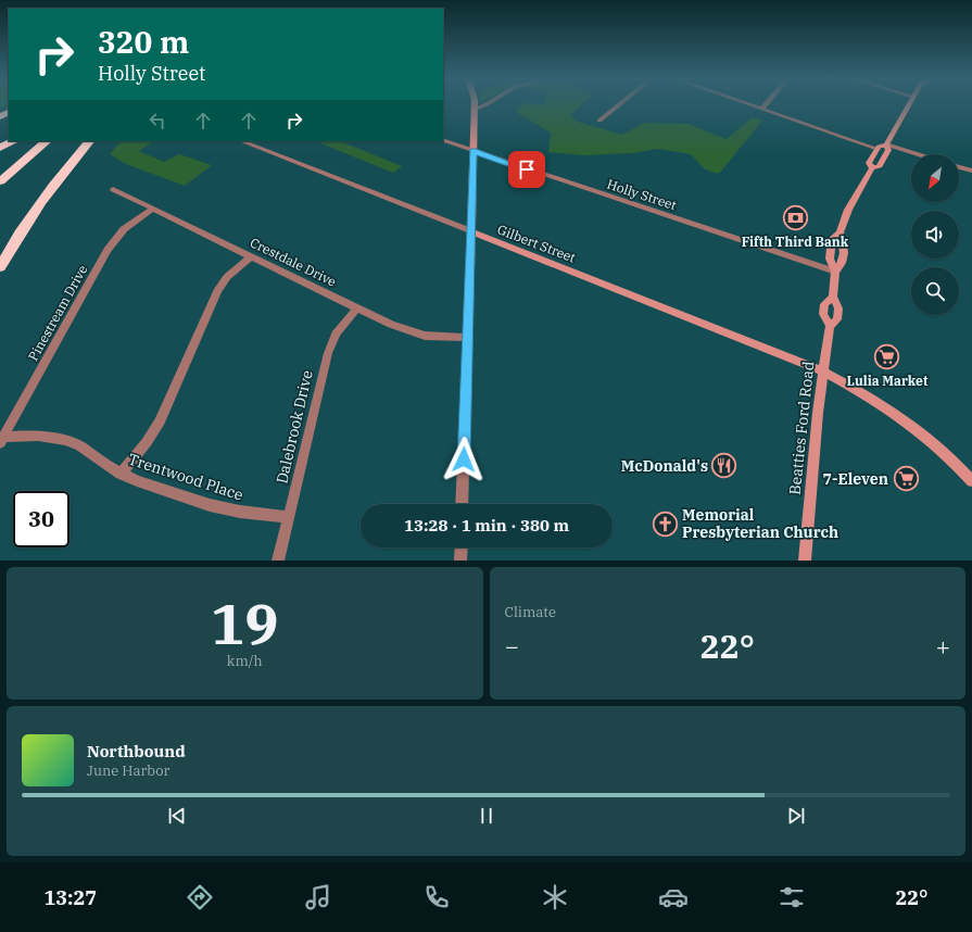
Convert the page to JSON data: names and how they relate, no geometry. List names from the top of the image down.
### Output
{
  "streets": {
    "main road": ["Gilbert Street", "Beatties Ford Road"],
    "street": [
      "Holly Street",
      "Crestdale Drive",
      "Pinestream Drive",
      "Dalebrook Drive",
      "Trentwood Place"
    ]
  },
  "crossings": [
    ["Holly Street", "Beatties Ford Road"],
    ["Gilbert Street", "Beatties Ford Road"],
    ["Crestdale Drive", "Pinestream Drive"],
    ["Crestdale Drive", "Dalebrook Drive"],
    ["Pinestream Drive", "Trentwood Place"],
    ["Dalebrook Drive", "Trentwood Place"]
  ],
  "places": {
    "bank": ["Fifth Third Bank"],
    "supermarket": ["Lulia Market", "7-Eleven"],
    "restaurant": ["McDonald's"],
    "church": ["Memorial Presbyterian Church"]
  },
  "north": "bottom left",
  "page": {
    "turn": ["320 m", "Holly Street"],
    "limit": "30",
    "trip": "13:28 · 1 min · 380 m",
    "tile": [
      ["19", "km/h"],
      "Climate"
    ],
    "heat": ["−", "22°", "+"],
    "song": ["Northbound", "June Harbor"],
    "tabs": ["13:27", "22°"]
  }
}
